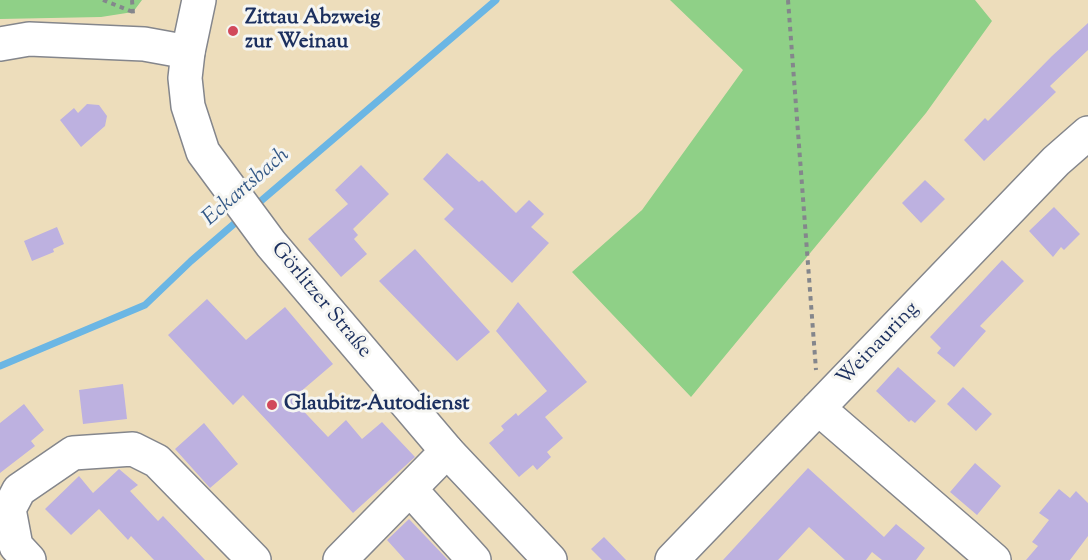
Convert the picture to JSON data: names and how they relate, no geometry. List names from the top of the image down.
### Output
{
  "streets": {
    "street": ["Görlitzer Straße", "Weinauring"]
  },
  "water": ["Eckartsbach"],
  "places": ["Zittau Abzweig zur Weinau", "Glaubitz-Autodienst"]
}
